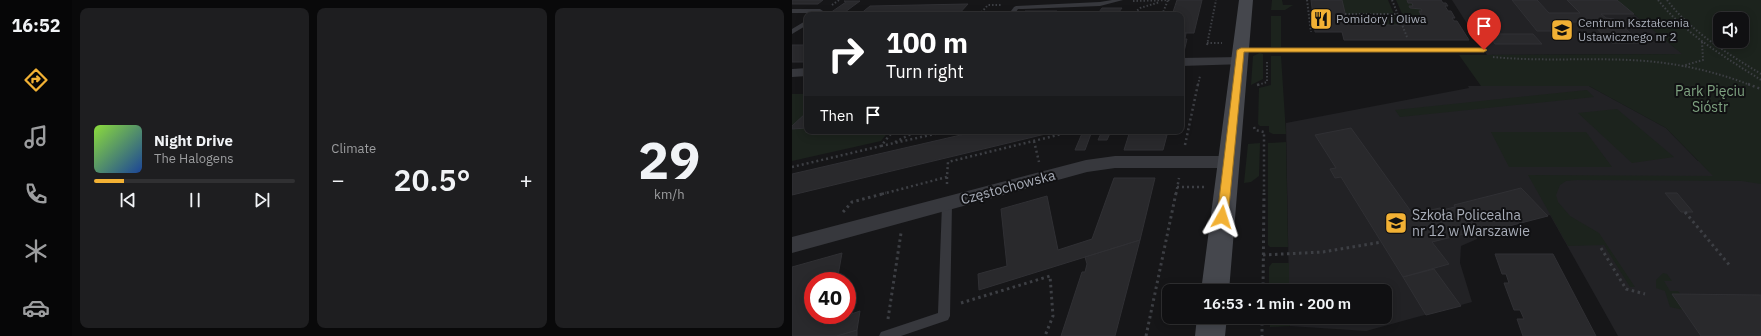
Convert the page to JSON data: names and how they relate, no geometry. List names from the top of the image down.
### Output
{
  "streets": {
    "street": ["Częstochowska"]
  },
  "parks": ["Park Pięciu Sióstr"],
  "places": {
    "restaurant": ["Pomidory i Oliwa"],
    "school or university": ["Centrum Kształcenia Ustawicznego nr 2", "Szkoła Policealna nr 12 w Warszawie"]
  },
  "page": {
    "tabs": "16:52",
    "tile": [
      "Climate",
      ["29", "km/h"]
    ],
    "turn": ["100 m", "Turn right"],
    "then": "Then",
    "song": ["Night Drive", "The Halogens"],
    "heat": ["−", "20.5°", "+"],
    "limit": "40",
    "trip": "16:53 · 1 min · 200 m"
  }
}
